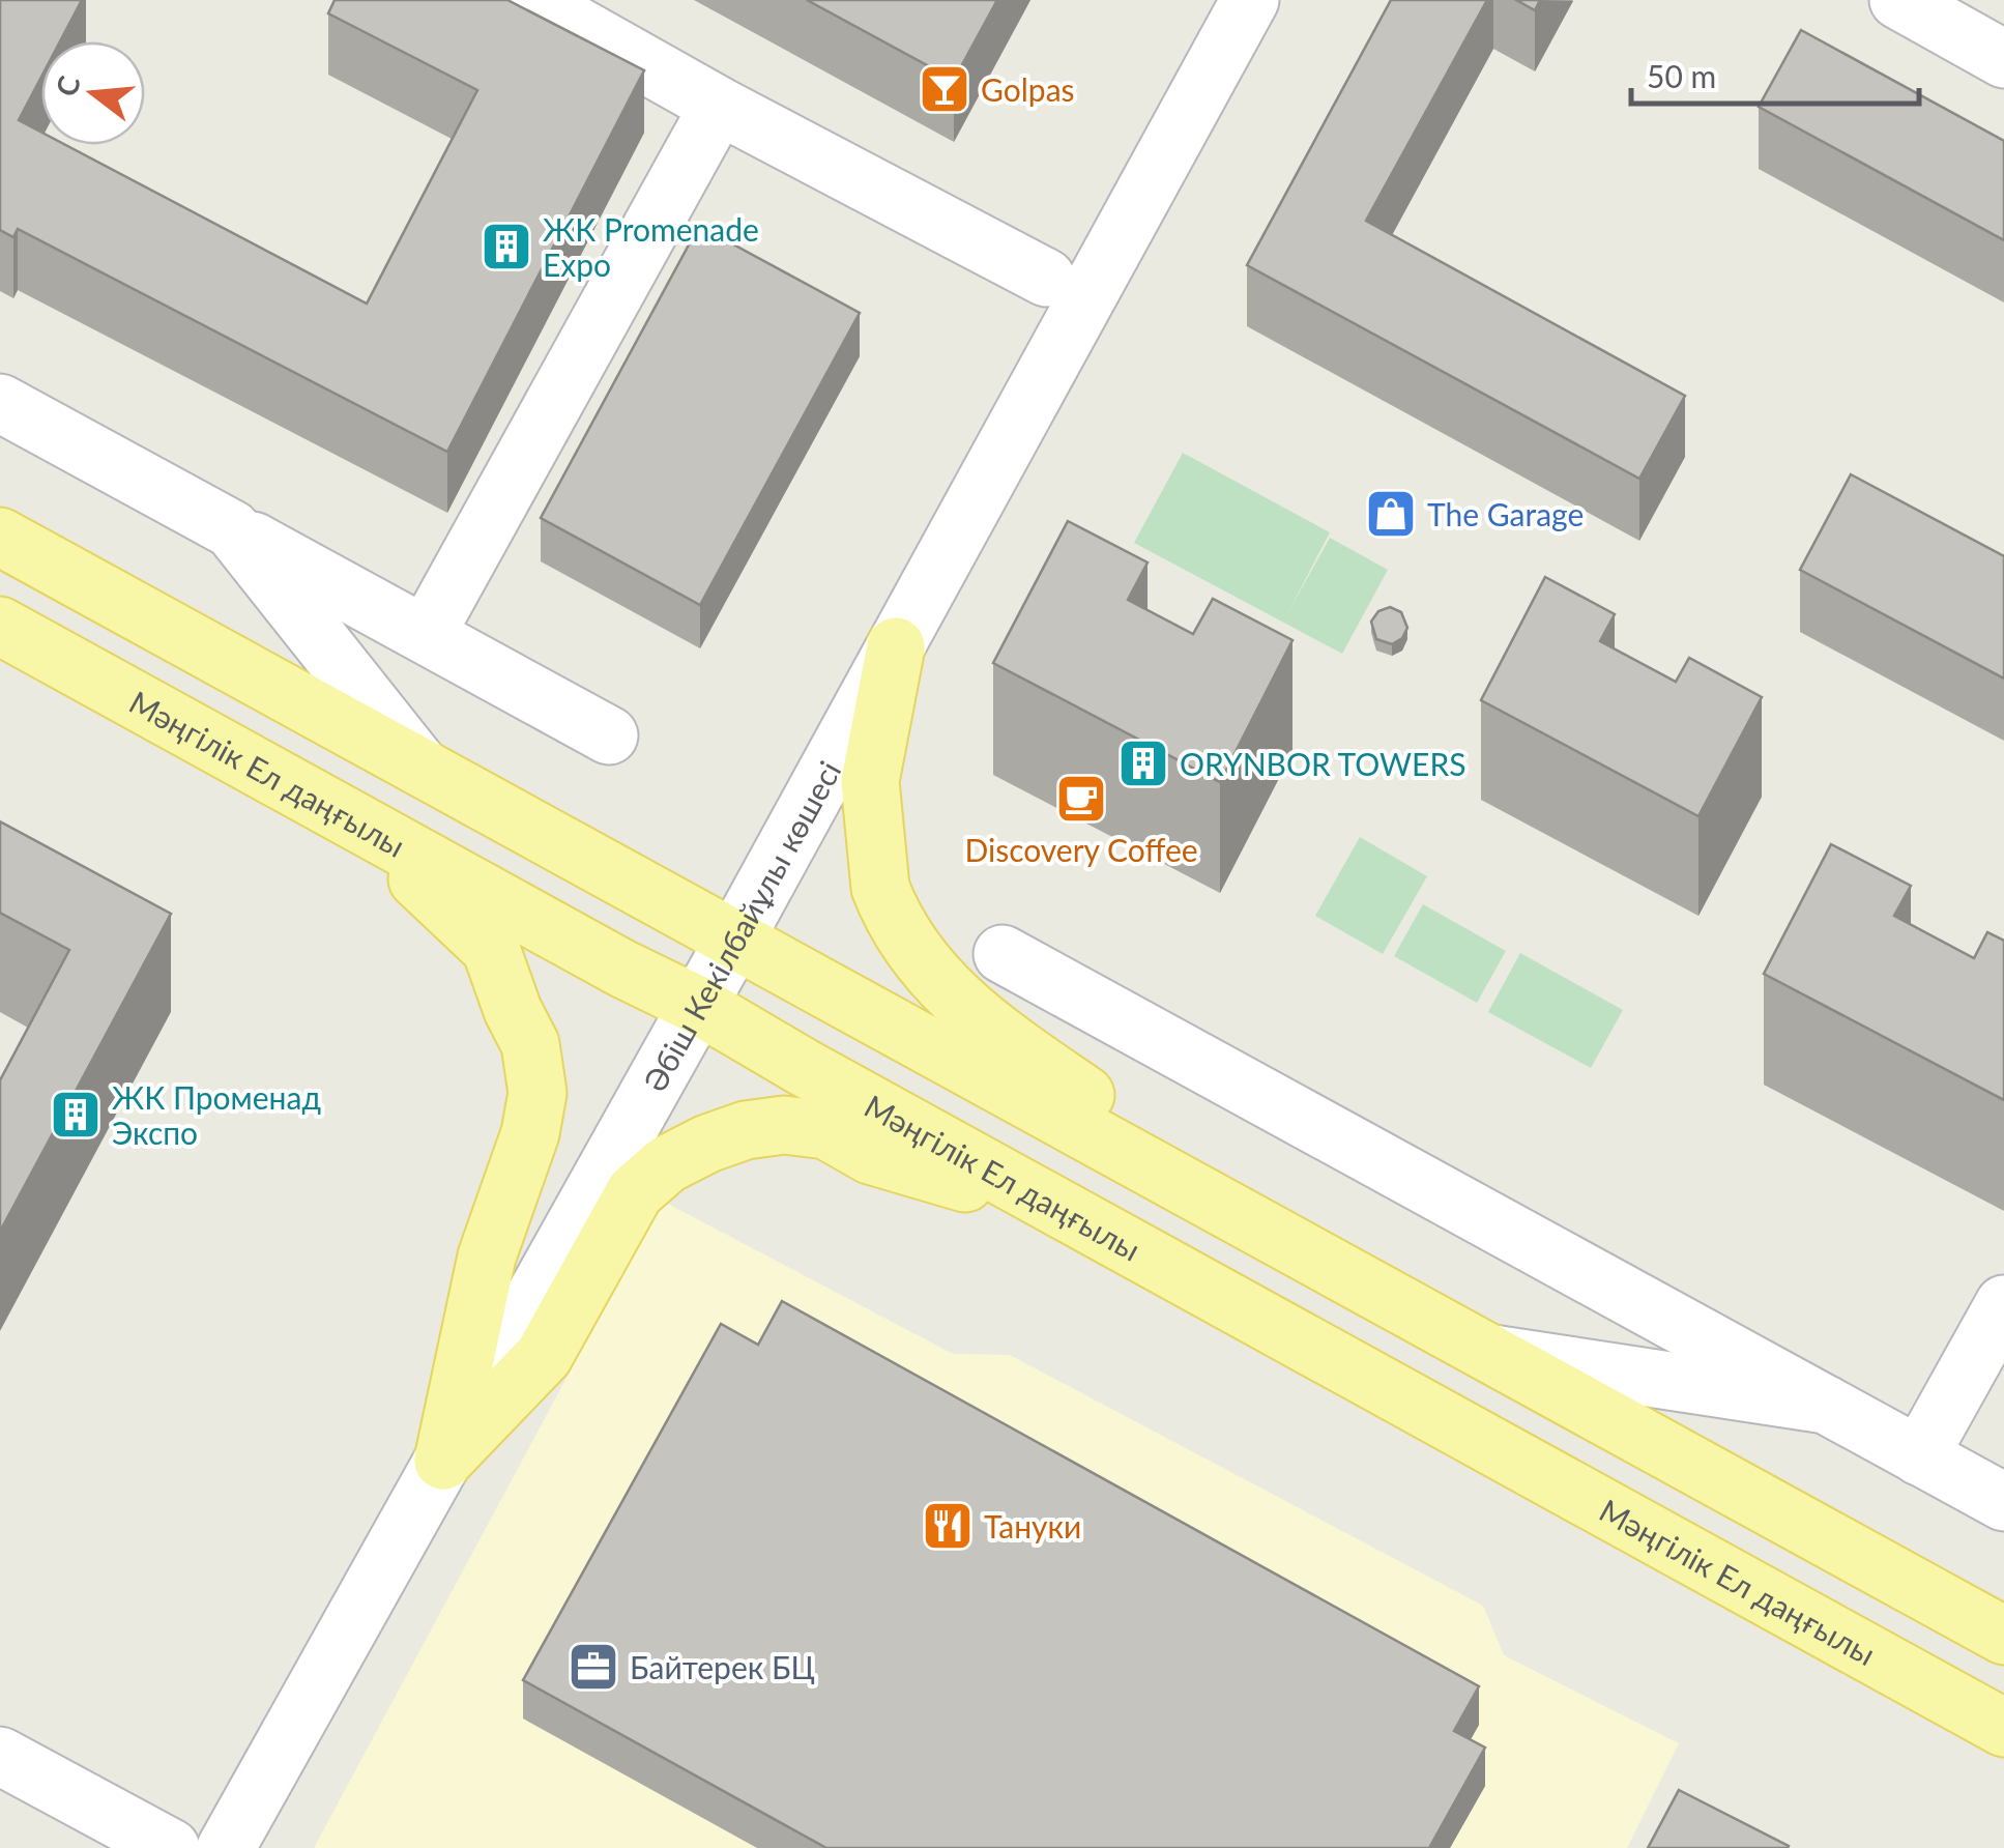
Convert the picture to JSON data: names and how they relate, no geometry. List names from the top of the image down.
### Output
{
  "streets": {
    "main road": ["Мәңгілік Ел даңғылы"],
    "street": ["Әбіш Кекілбайұлы көшесі"]
  },
  "crossings": [
    ["Мәңгілік Ел даңғылы", "Әбіш Кекілбайұлы көшесі"]
  ],
  "places": {
    "bar": ["Golpas"],
    "building": ["ЖК Promenade Expo", "ORYNBOR TOWERS", "ЖК Променад Экспо"],
    "shop": ["The Garage"],
    "cafe": ["Discovery Coffee"],
    "restaurant": ["Тануки"],
    "office": ["Байтерек БЦ"]
  },
  "scale_bar": "50 m",
  "north": "left"
}
